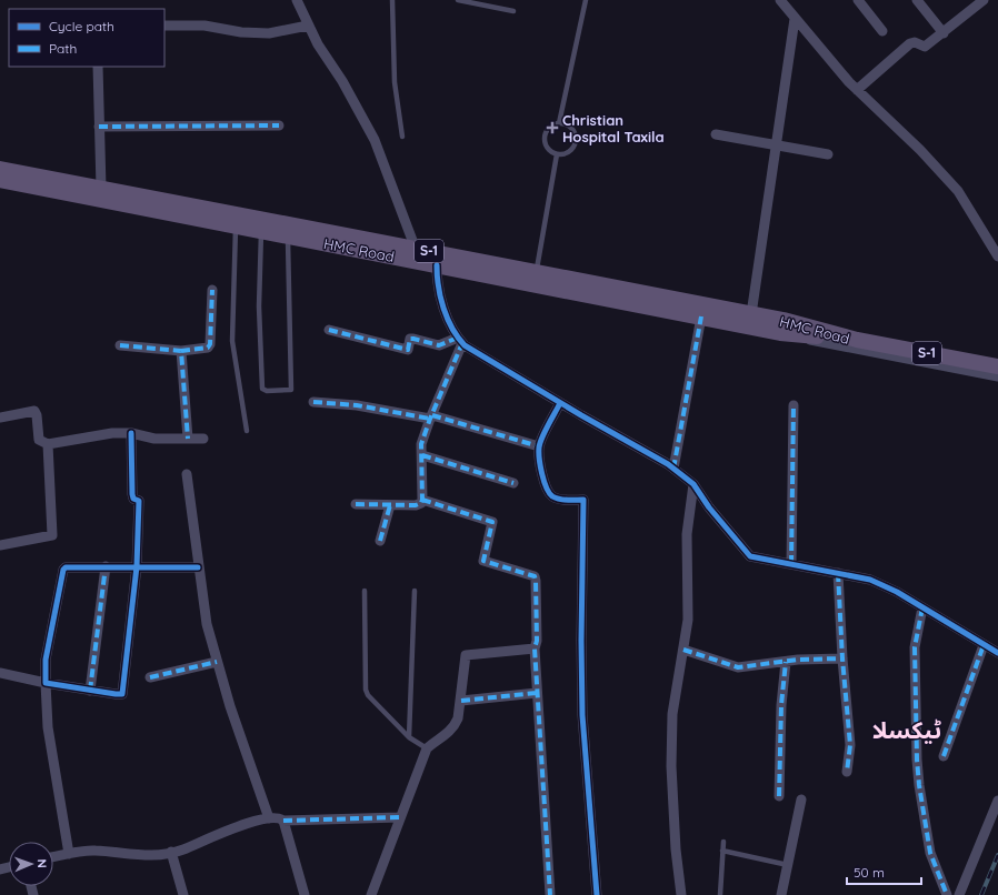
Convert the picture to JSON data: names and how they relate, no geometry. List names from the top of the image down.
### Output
{
  "streets": {
    "main road": ["HMC Road", "S-1"]
  },
  "districts": ["ٹیکسلا"],
  "places": {
    "health": ["Christian Hospital Taxila"]
  },
  "legend": ["Cycle path", "Path"],
  "scale_bar": "50 m",
  "north": "right"
}
